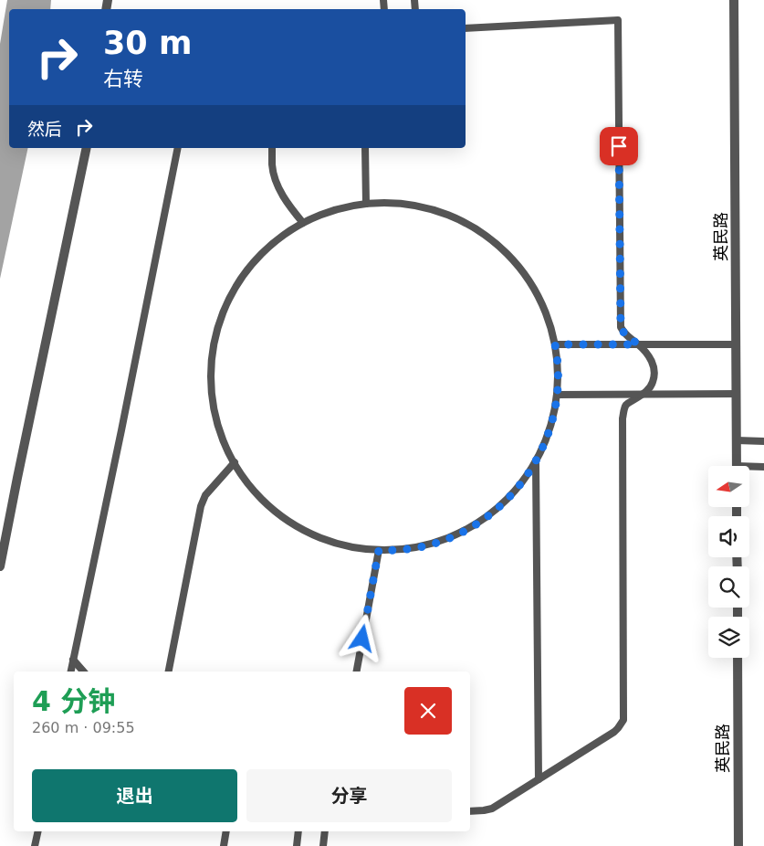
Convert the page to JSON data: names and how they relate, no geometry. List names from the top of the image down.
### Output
{
  "streets": {
    "street": ["英民路"]
  },
  "north": "left",
  "page": {
    "turn": ["30 m", "右转"],
    "then": "然后",
    "heading": ["4 分钟", "260 m · 09:55"],
    "buttons": ["退出", "分享"]
  }
}
